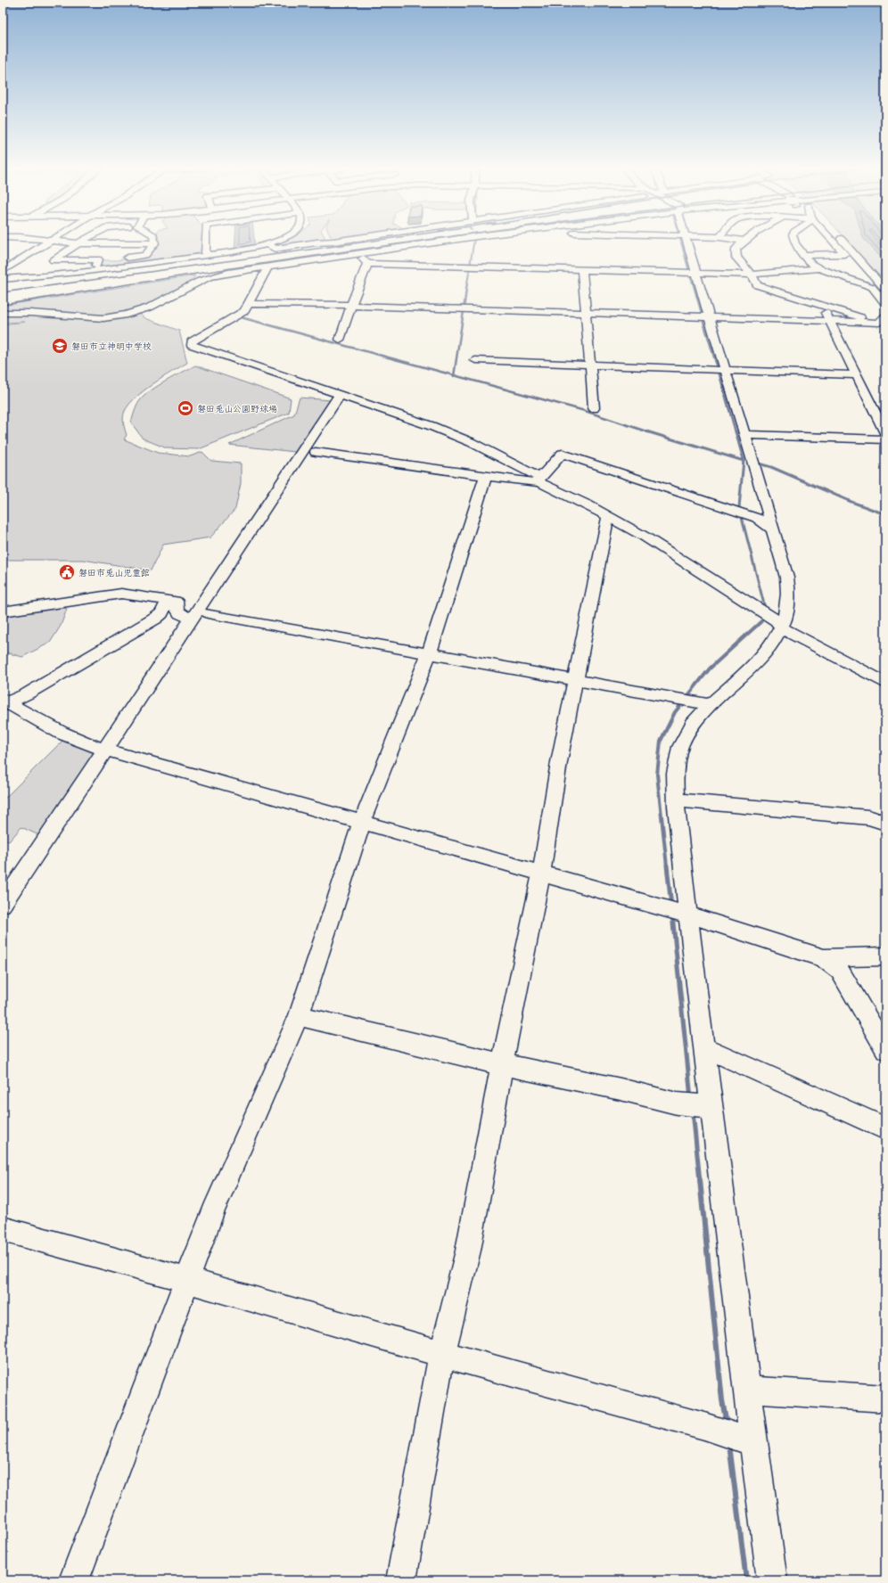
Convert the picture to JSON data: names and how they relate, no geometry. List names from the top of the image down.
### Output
{
  "places": {
    "school or university": ["磐田市立神明中学校"],
    "sports": ["磐田兎山公園野球場"],
    "public building": ["磐田市兎山児童館"]
  }
}
